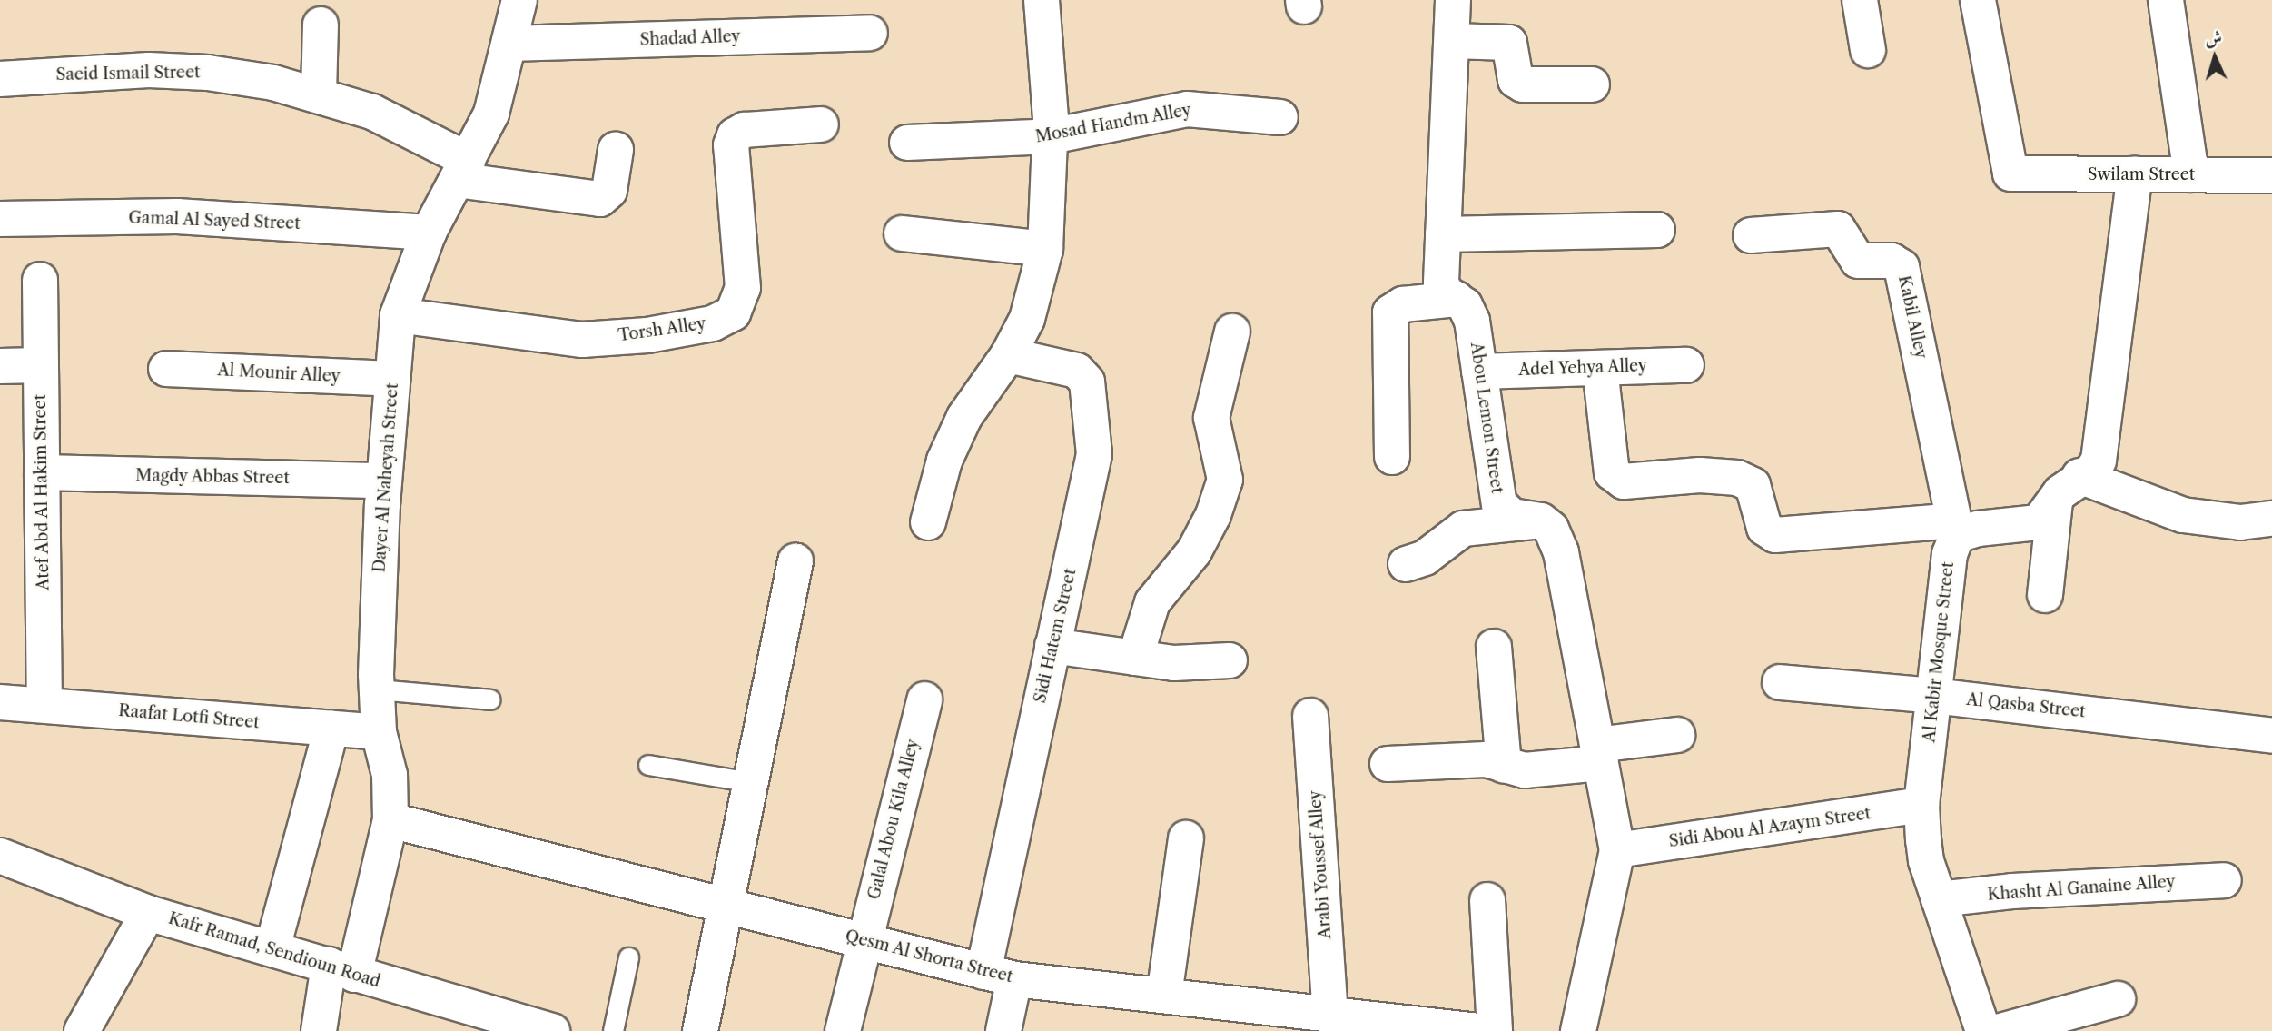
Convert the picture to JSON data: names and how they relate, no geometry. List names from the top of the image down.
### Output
{
  "streets": {
    "street": [
      "Shadad Alley",
      "Saeid Ismail Street",
      "Mosad Handm Alley",
      "Swilam Street",
      "Gamal Al Sayed Street",
      "Kabil Alley",
      "Torsh Alley",
      "Adel Yehya Alley",
      "Al Mounir Alley",
      "Abou Lemon Street",
      "Magdy Abbas Street",
      "Dayer Al Naheyah Street",
      "Atef Abd Al Hakim Street",
      "Sidi Hatem Street",
      "Al Kabir Mosque Street",
      "Al Qasba Street",
      "Raafat Lotfi Street",
      "Galal Abou Kila Alley",
      "Sidi Abou Al Azaym Street",
      "Arabi Youssef Alley",
      "Khasht Al Ganaine Alley",
      "Kafr Ramad, Sendioun Road",
      "Qesm Al Shorta Street"
    ]
  },
  "crossings": [
    ["Shadad Alley", "Dayer Al Naheyah Street"],
    ["Saeid Ismail Street", "Dayer Al Naheyah Street"],
    ["Gamal Al Sayed Street", "Dayer Al Naheyah Street"],
    ["Kabil Alley", "Al Kabir Mosque Street"],
    ["Torsh Alley", "Dayer Al Naheyah Street"],
    ["Adel Yehya Alley", "Abou Lemon Street"],
    ["Al Mounir Alley", "Dayer Al Naheyah Street"],
    ["Magdy Abbas Street", "Dayer Al Naheyah Street"],
    ["Magdy Abbas Street", "Atef Abd Al Hakim Street"],
    ["Dayer Al Naheyah Street", "Raafat Lotfi Street"],
    ["Dayer Al Naheyah Street", "Kafr Ramad, Sendioun Road"],
    ["Dayer Al Naheyah Street", "Qesm Al Shorta Street"],
    ["Atef Abd Al Hakim Street", "Raafat Lotfi Street"],
    ["Sidi Hatem Street", "Qesm Al Shorta Street"],
    ["Al Kabir Mosque Street", "Al Qasba Street"],
    ["Al Kabir Mosque Street", "Sidi Abou Al Azaym Street"],
    ["Al Kabir Mosque Street", "Khasht Al Ganaine Alley"],
    ["Galal Abou Kila Alley", "Qesm Al Shorta Street"],
    ["Arabi Youssef Alley", "Qesm Al Shorta Street"]
  ],
  "north": "top"
}
